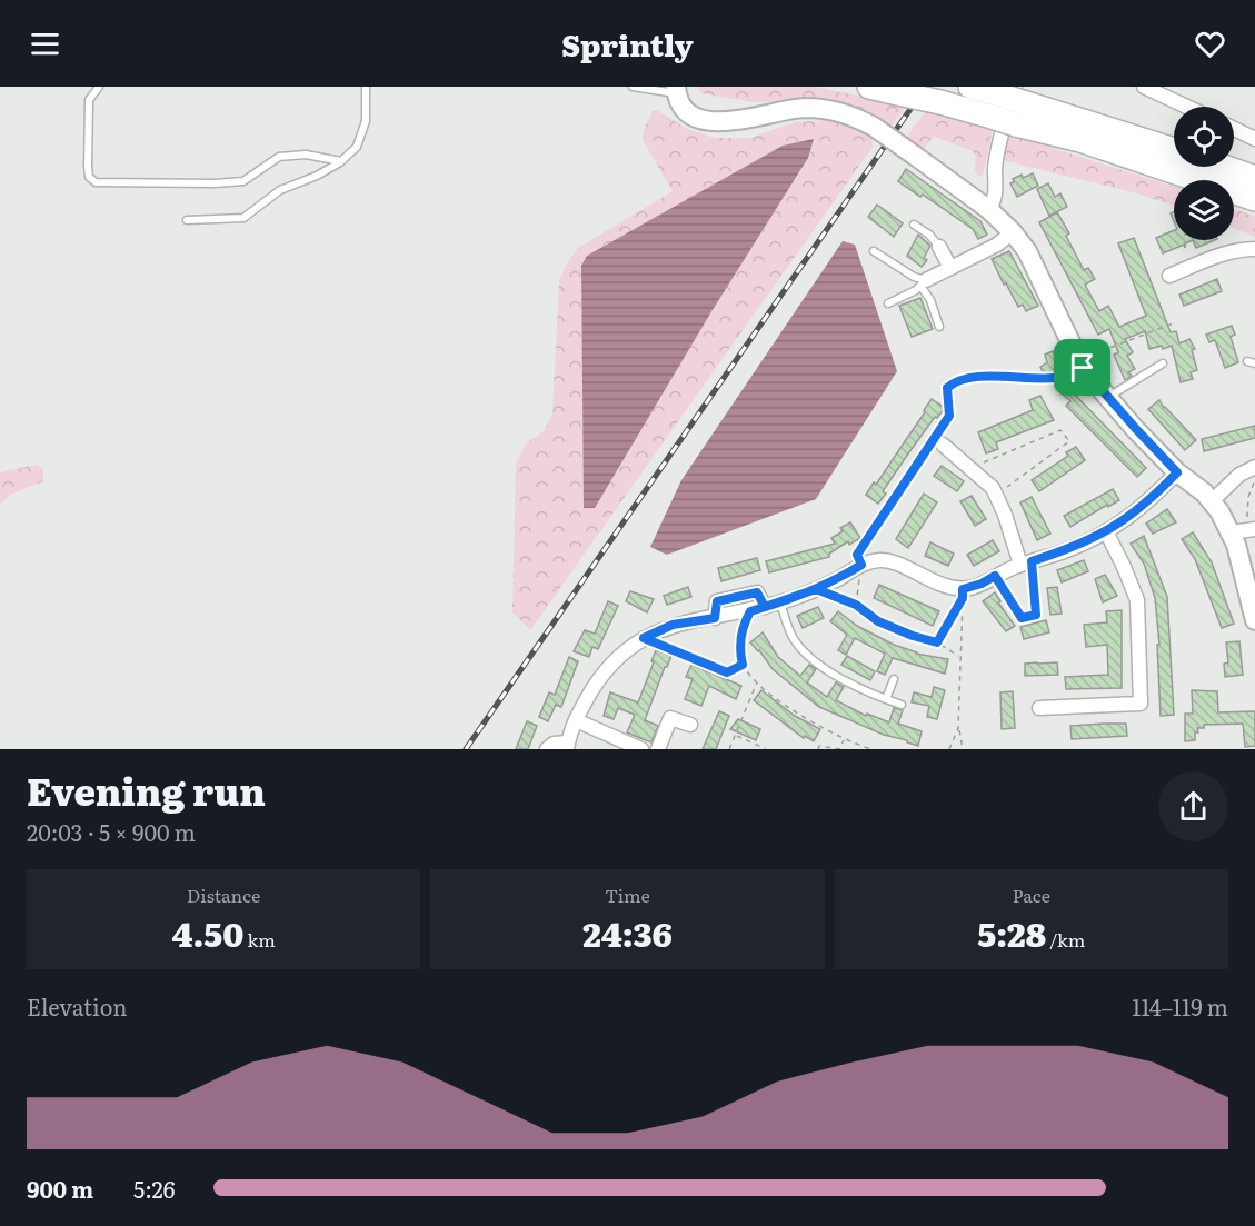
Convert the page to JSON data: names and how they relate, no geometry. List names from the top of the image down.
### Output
{
  "page": {
    "header": "Sprintly",
    "heading": ["Evening run", "20:03 · 5 × 900 m"],
    "stats": [
      ["Distance", "4.50 km"],
      ["Time", "24:36"],
      ["Pace", "5:28 /km"]
    ],
    "chart": ["Elevation", "114–119 m"],
    "list": [
      {
        "name": "900 m",
        "note": "5:26"
      }
    ]
  }
}
